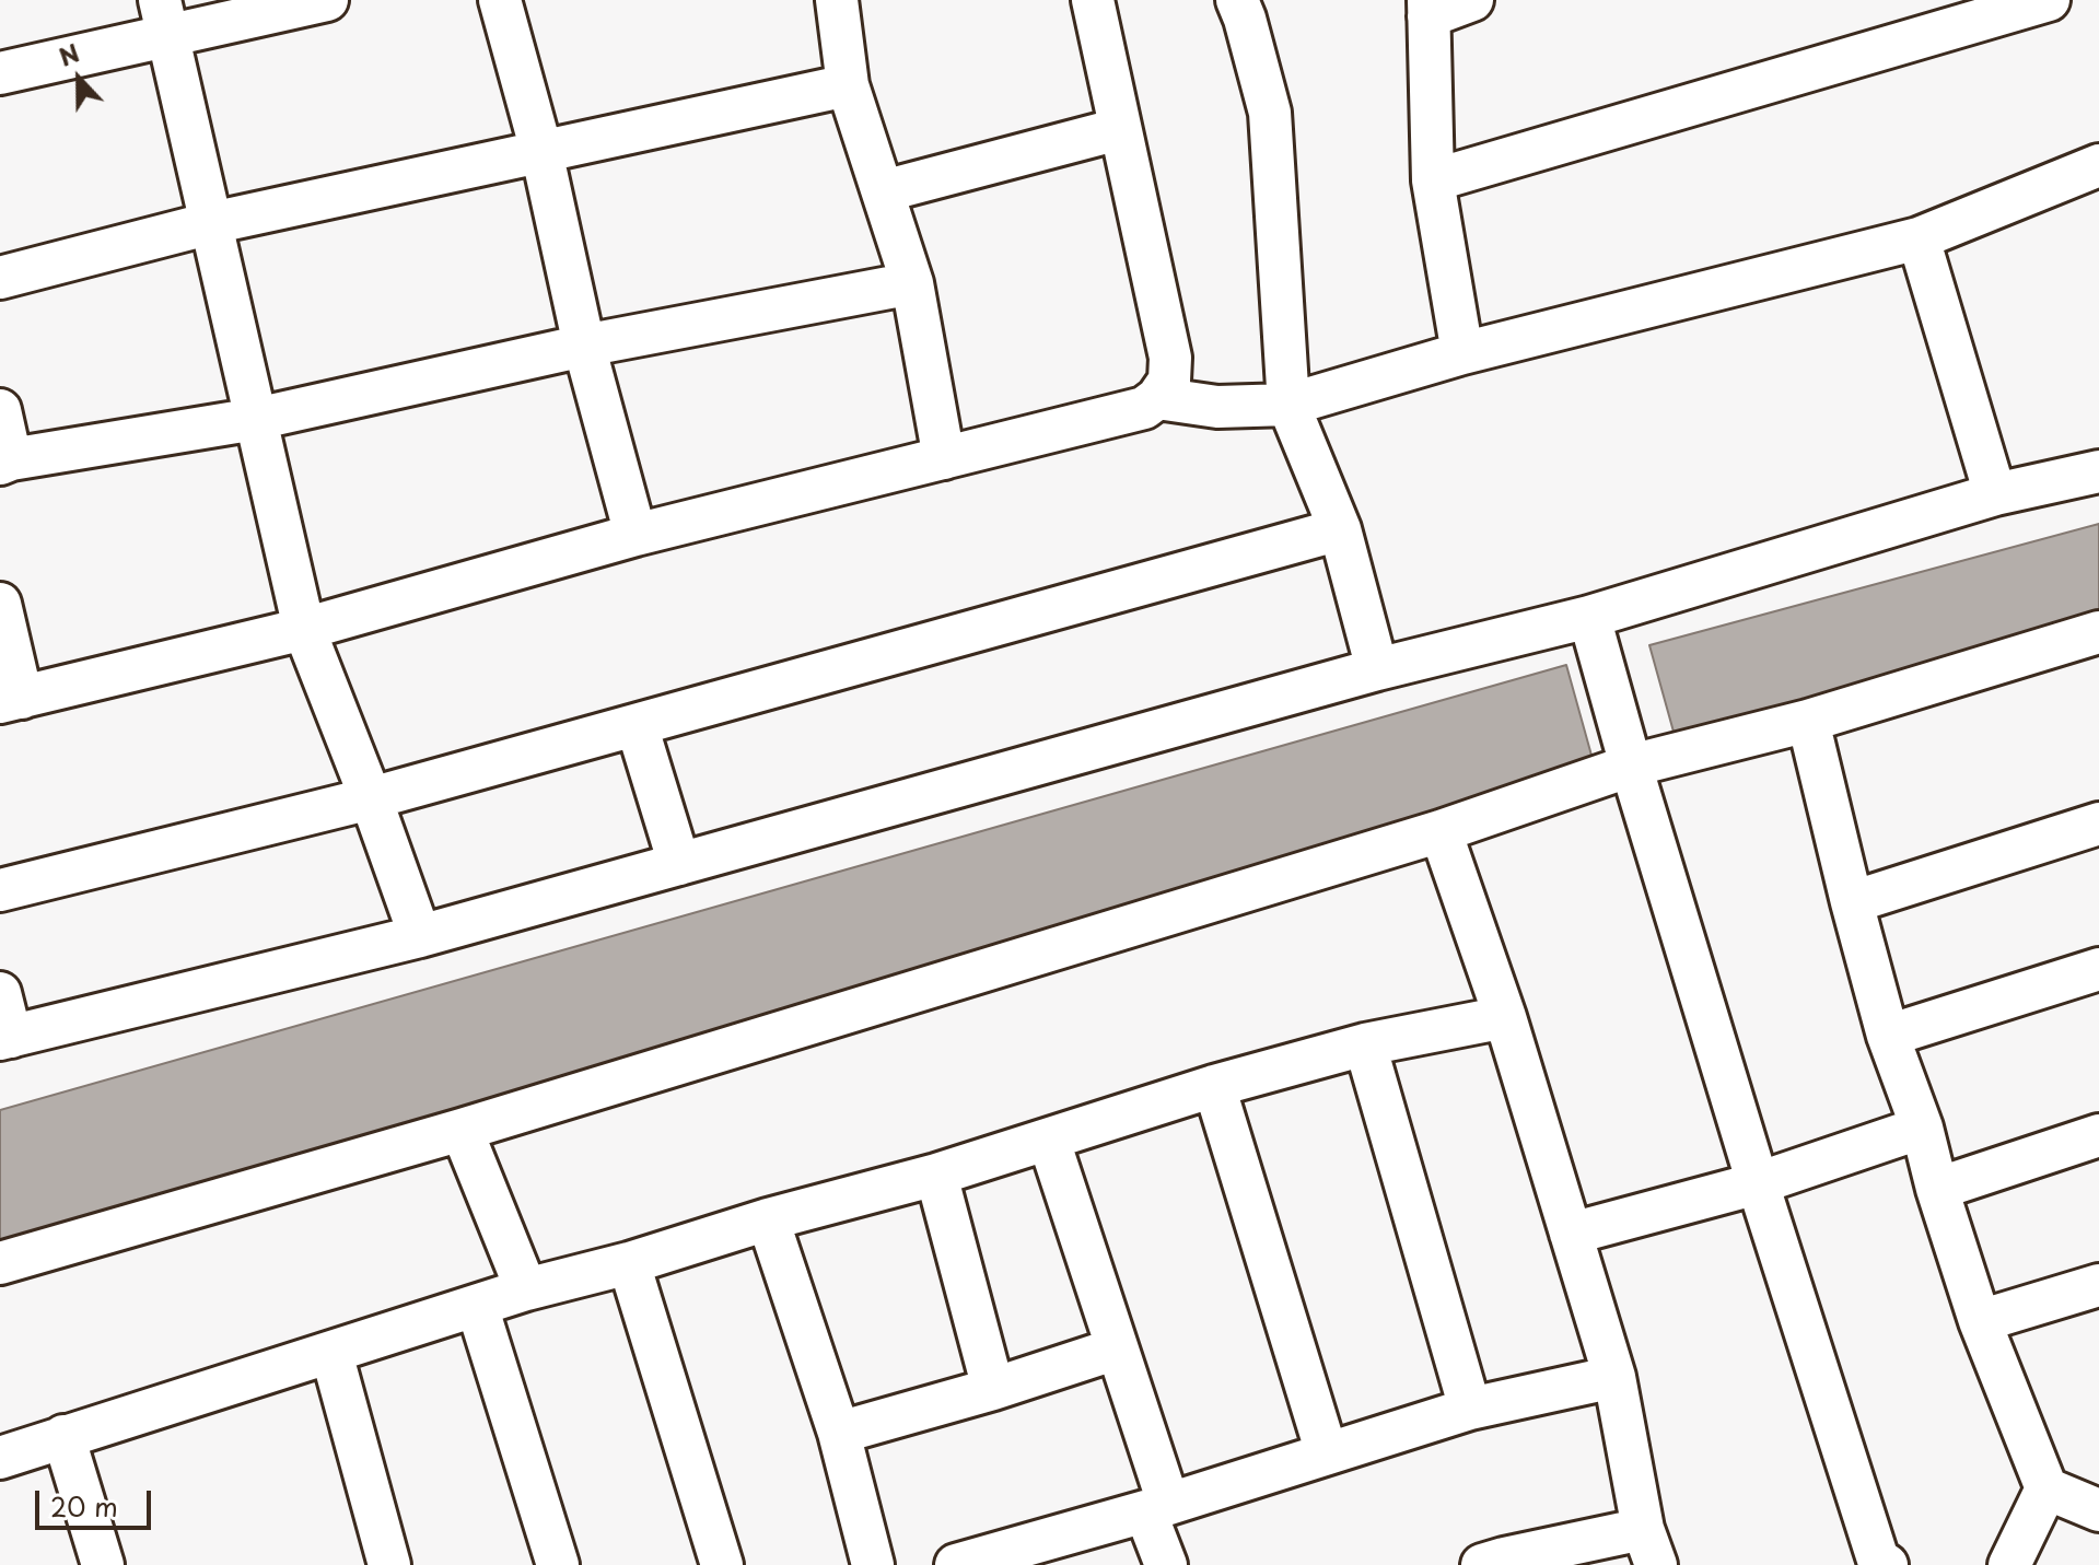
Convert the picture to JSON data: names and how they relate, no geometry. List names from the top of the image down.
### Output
{
  "scale_bar": "20 m",
  "north": "top"
}
